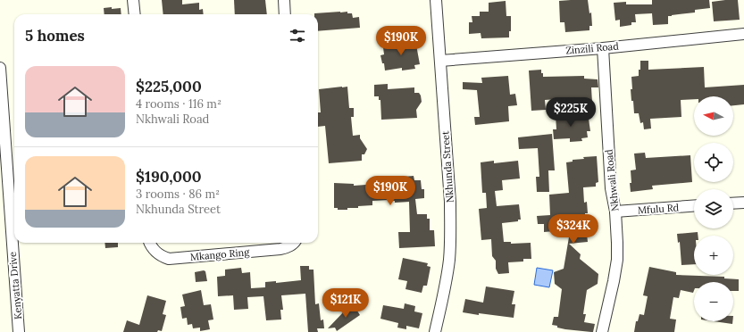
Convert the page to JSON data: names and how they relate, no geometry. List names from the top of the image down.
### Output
{
  "streets": {
    "street": [
      "Zinzili Road",
      "Nkhunda Street",
      "Nkhwali Road",
      "Mfulu Rd",
      "Mkango Ring",
      "Kenyatta Drive"
    ]
  },
  "crossings": [
    ["Zinzili Road", "Nkhunda Street"],
    ["Zinzili Road", "Nkhwali Road"],
    ["Nkhwali Road", "Mfulu Rd"]
  ],
  "north": "left",
  "page": {
    "heading": "5 homes",
    "price": [
      "$190K",
      "$225K",
      "$190K",
      "$324K",
      "$121K"
    ],
    "list": [
      {
        "name": "$225,000",
        "note": "4 rooms · 116 m² · Nkhwali Road"
      },
      {
        "name": "$190,000",
        "note": "3 rooms · 86 m² · Nkhunda Street"
      }
    ],
    "map_buttons": ["+", "−"]
  }
}
